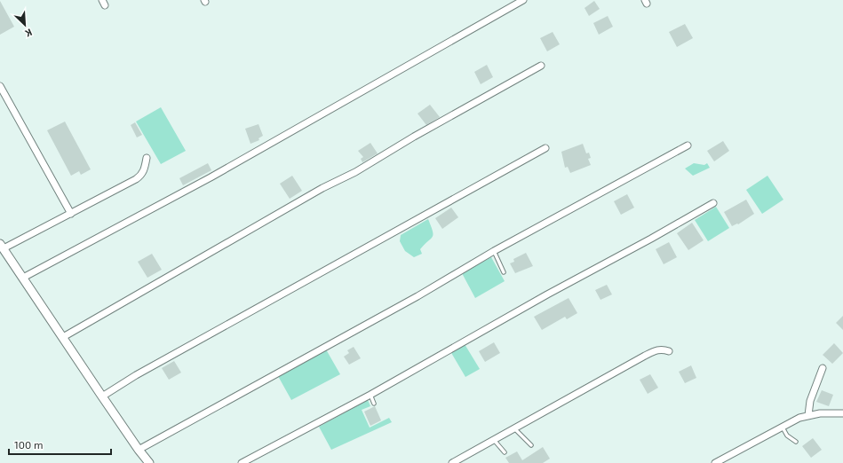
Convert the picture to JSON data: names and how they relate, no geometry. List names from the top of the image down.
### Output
{
  "scale_bar": "100 m",
  "north": "bottom right"
}
